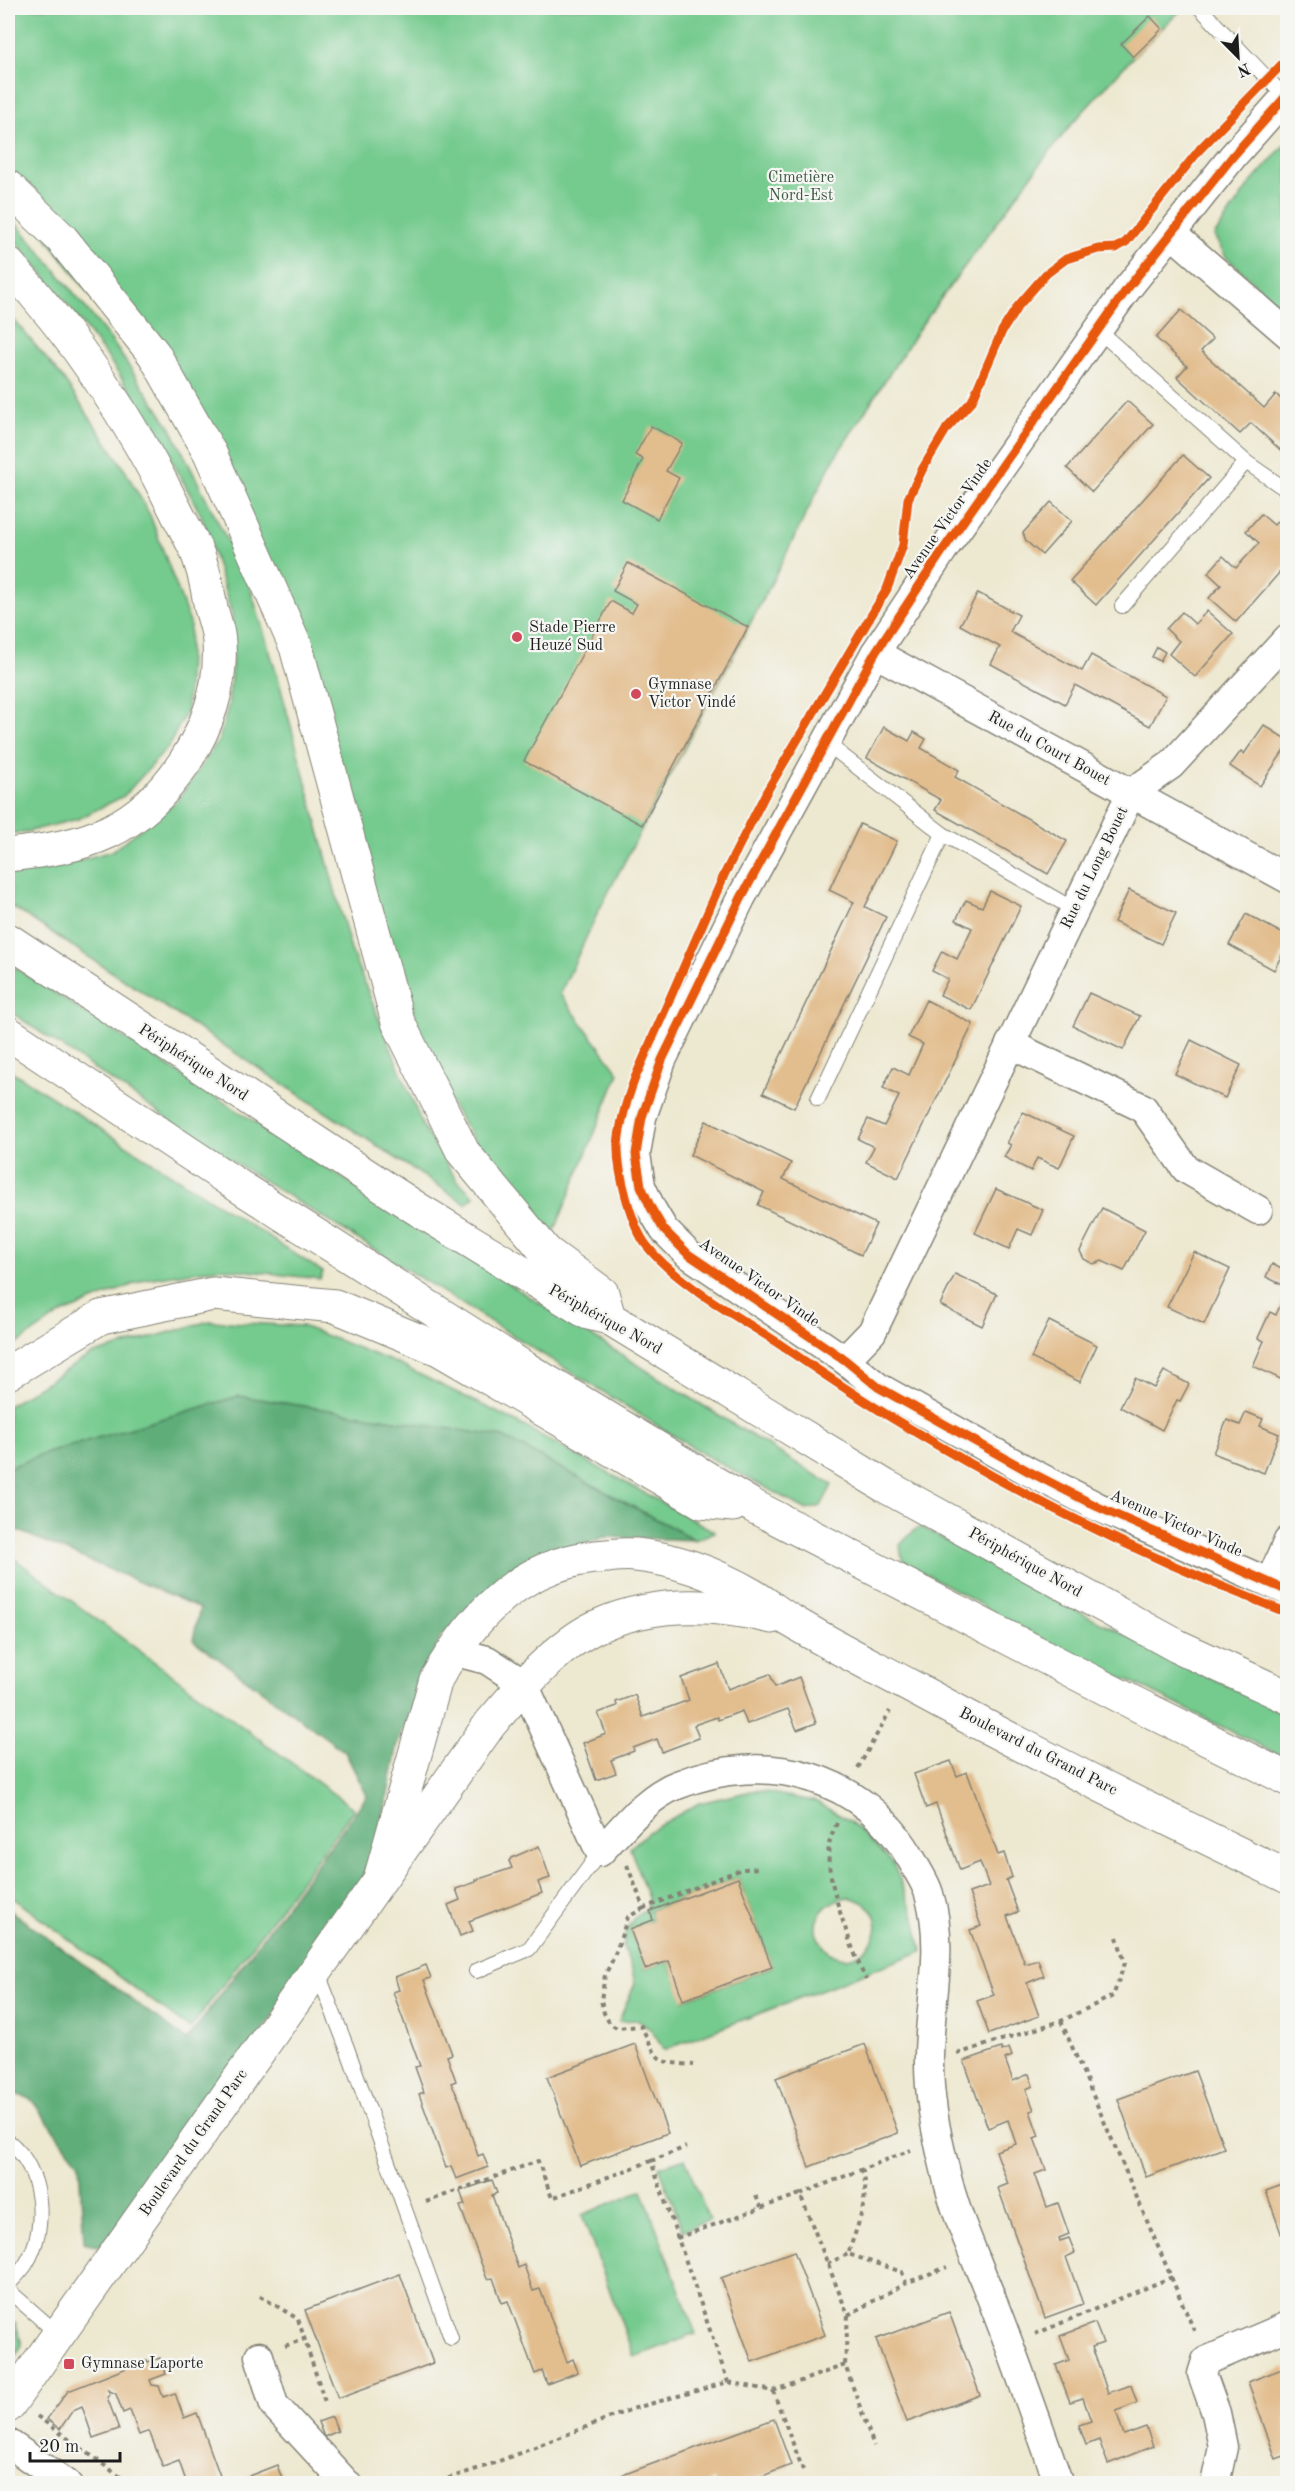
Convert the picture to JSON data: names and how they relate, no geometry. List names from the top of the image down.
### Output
{
  "streets": {
    "main road": ["Périphérique Nord", "Boulevard du Grand Parc"],
    "street": ["Avenue Victor Vinde", "Rue du Court Bouet", "Rue du Long Bouet"]
  },
  "crossings": [
    ["Avenue Victor Vinde", "Rue du Court Bouet"],
    ["Avenue Victor Vinde", "Rue du Long Bouet"],
    ["Rue du Court Bouet", "Rue du Long Bouet"]
  ],
  "parks": ["Cimetière Nord-Est"],
  "places": {
    "other": ["Stade Pierre Heuzé Sud", "Gymnase Victor Vindé"],
    "transit": ["Gymnase Laporte"]
  },
  "scale_bar": "20 m",
  "north": "bottom right"
}
